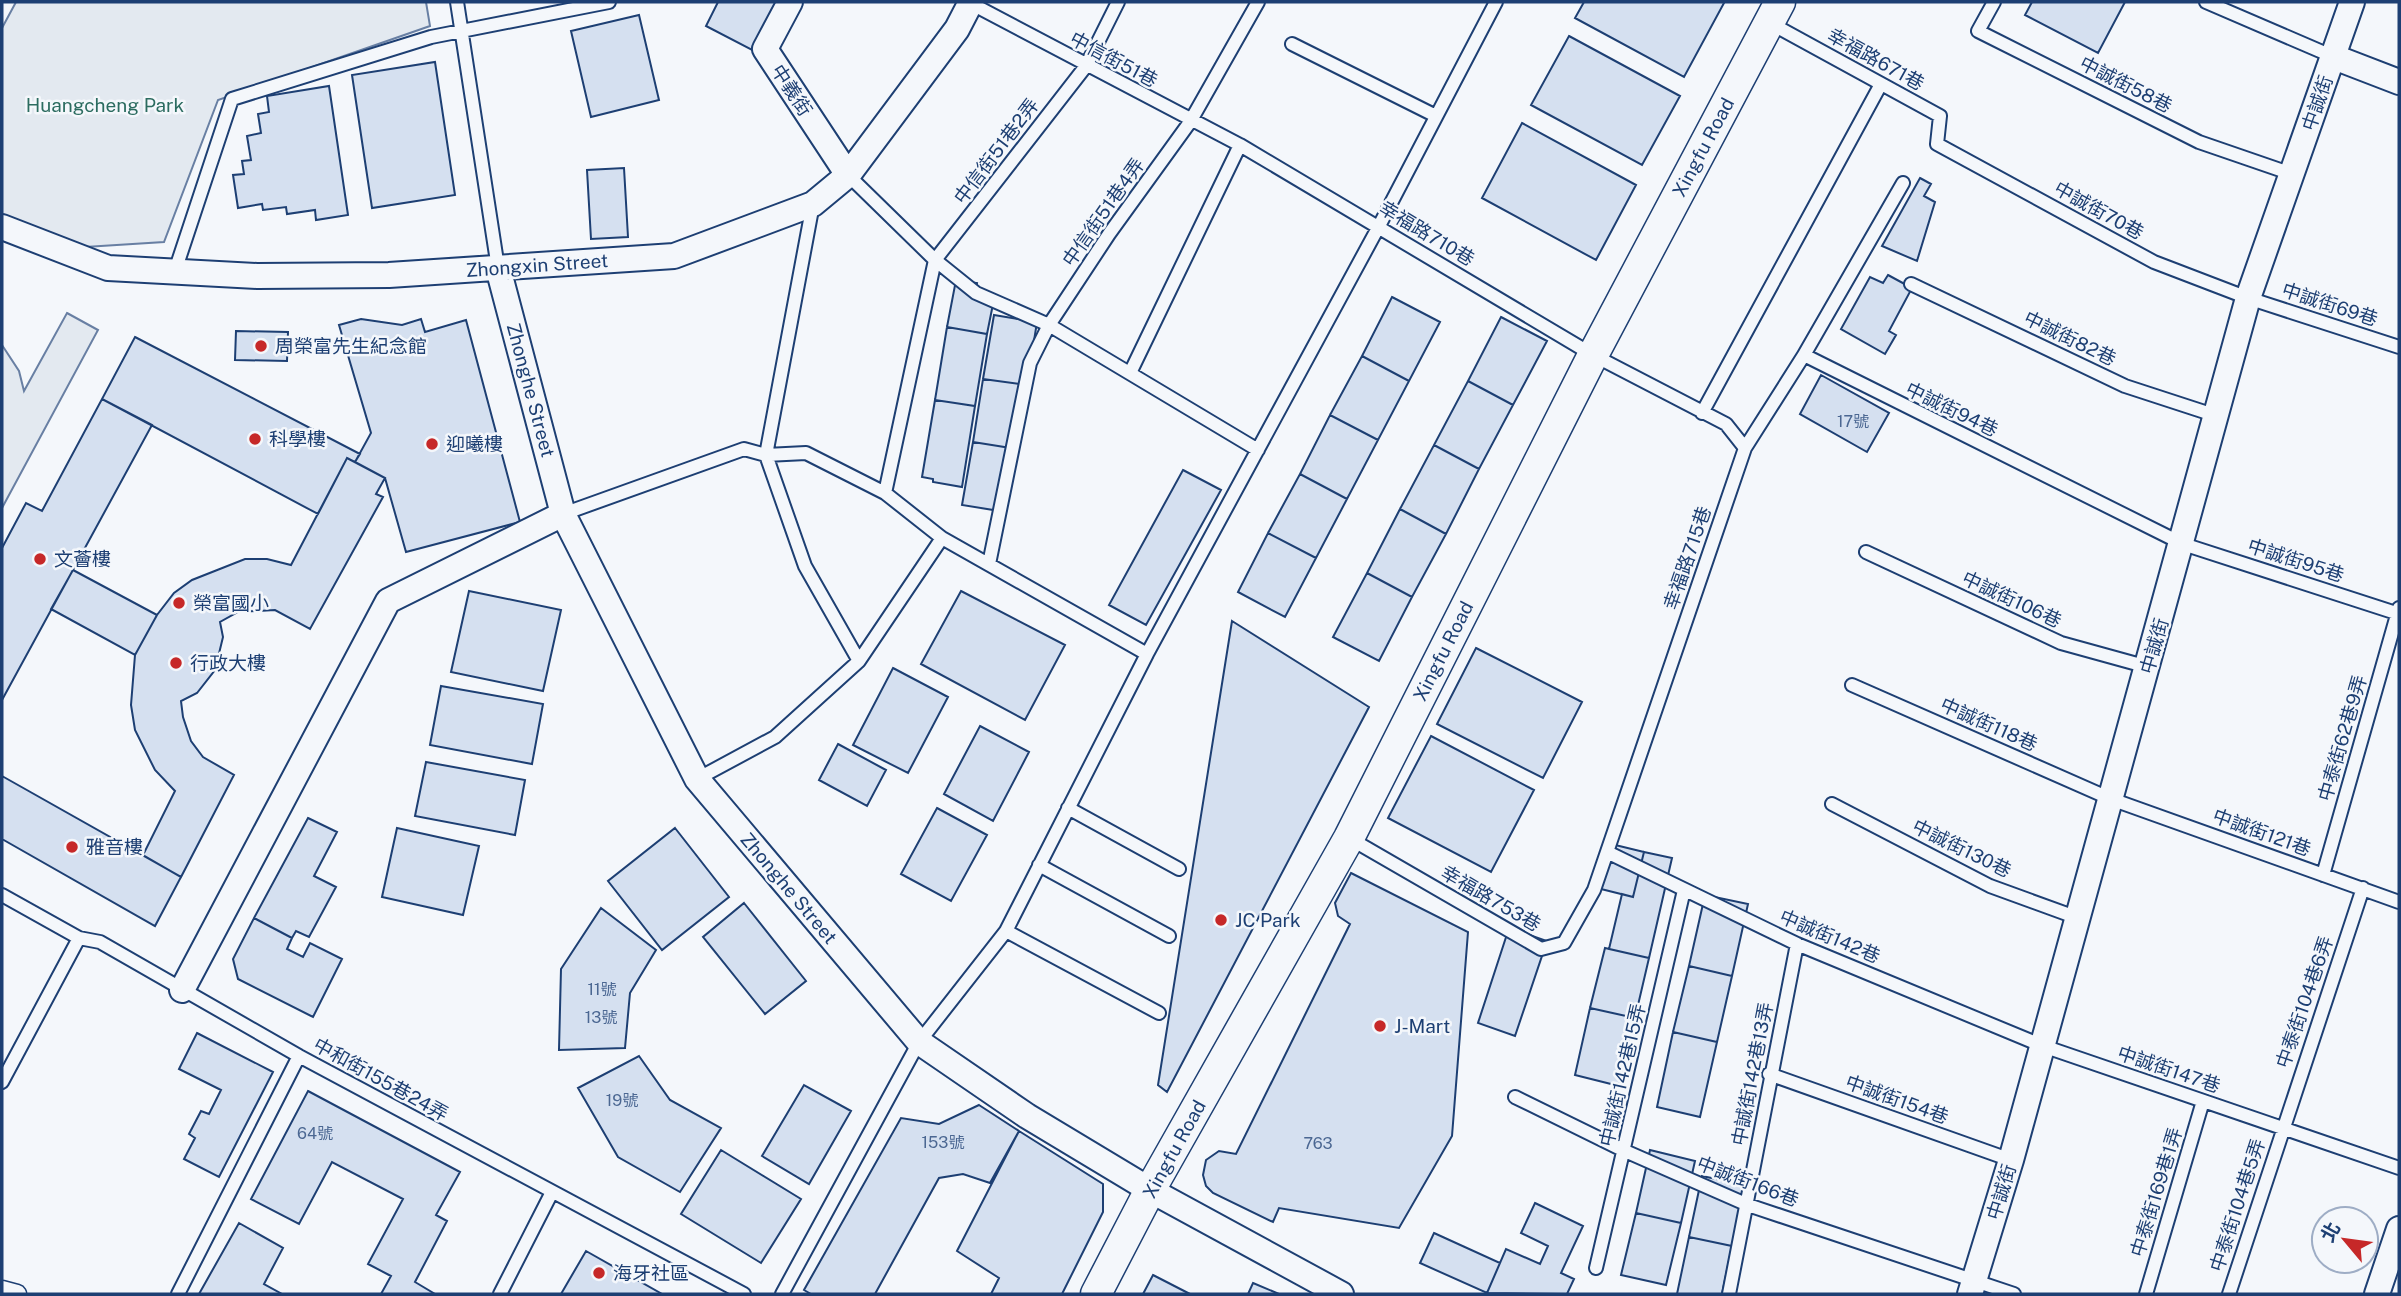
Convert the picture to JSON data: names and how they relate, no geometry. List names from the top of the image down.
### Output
{
  "streets": {
    "street": [
      "中義街",
      "中誠街",
      "Xingfu Road",
      "Zhongxin Street",
      "Zhonghe Street"
    ],
    "lane": [
      "中信街51巷",
      "幸福路671巷",
      "中誠街58巷",
      "中信街51巷2弄",
      "中誠街70巷",
      "中信街51巷4弄",
      "幸福路710巷",
      "中誠街69巷",
      "中誠街82巷",
      "中誠街94巷",
      "幸福路715巷",
      "中誠街95巷",
      "中誠街106巷",
      "中誠街118巷",
      "中泰街62巷9弄",
      "中誠街121巷",
      "中誠街130巷",
      "幸福路753巷",
      "中誠街142巷",
      "中泰街104巷6弄",
      "中誠街147巷",
      "中誠街142巷13弄",
      "中誠街142巷15弄",
      "中和街155巷24弄",
      "中誠街154巷",
      "中誠街166巷",
      "中泰街169巷1弄",
      "中泰街104巷5弄"
    ]
  },
  "crossings": [
    ["中信街51巷", "中信街51巷2弄"],
    ["中信街51巷", "中信街51巷4弄"],
    ["中信街51巷", "幸福路710巷"],
    ["中信街51巷", "Zhongxin Street"],
    ["幸福路671巷", "Xingfu Road"],
    ["幸福路671巷", "中誠街70巷"],
    ["中誠街58巷", "中誠街"],
    ["中義街", "Zhongxin Street"],
    ["中誠街", "中誠街70巷"],
    ["中誠街", "中誠街69巷"],
    ["中誠街", "中誠街82巷"],
    ["中誠街", "中誠街94巷"],
    ["中誠街", "中誠街95巷"],
    ["中誠街", "中誠街106巷"],
    ["中誠街", "中誠街118巷"],
    ["中誠街", "中誠街121巷"],
    ["中誠街", "中誠街130巷"],
    ["中誠街", "中誠街142巷"],
    ["中誠街", "中誠街147巷"],
    ["中誠街", "中誠街154巷"],
    ["中誠街", "中誠街166巷"],
    ["Xingfu Road", "幸福路710巷"],
    ["Xingfu Road", "Zhonghe Street"],
    ["Xingfu Road", "幸福路753巷"],
    ["中誠街70巷", "中誠街69巷"],
    ["Zhongxin Street", "Zhonghe Street"],
    ["中誠街94巷", "中誠街95巷"],
    ["幸福路715巷", "幸福路753巷"],
    ["幸福路715巷", "中誠街142巷"],
    ["中誠街95巷", "中泰街62巷9弄"],
    ["中誠街118巷", "中誠街121巷"],
    ["中泰街62巷9弄", "中誠街121巷"],
    ["中誠街121巷", "中泰街104巷6弄"],
    ["幸福路753巷", "中誠街142巷"],
    ["中誠街142巷", "中誠街147巷"],
    ["中誠街142巷", "中誠街142巷13弄"],
    ["中誠街142巷", "中誠街142巷15弄"],
    ["中泰街104巷6弄", "中誠街147巷"],
    ["中泰街104巷6弄", "中泰街104巷5弄"],
    ["中誠街147巷", "中泰街169巷1弄"],
    ["中誠街147巷", "中泰街104巷5弄"],
    ["中誠街142巷13弄", "中誠街154巷"],
    ["中誠街142巷13弄", "中誠街166巷"],
    ["中誠街142巷15弄", "中誠街166巷"]
  ],
  "parks": ["Huangcheng Park"],
  "places": [
    "周榮富先生紀念館",
    "科學樓",
    "迎曦樓",
    "文薈樓",
    "榮富國小",
    "行政大樓",
    "雅音樓",
    "JC Park",
    "J-Mart",
    "海牙社區"
  ],
  "house_numbers": [
    "17號",
    "11號",
    "13號",
    "19號",
    "64號",
    "153號",
    "763"
  ],
  "north": "top left"
}
